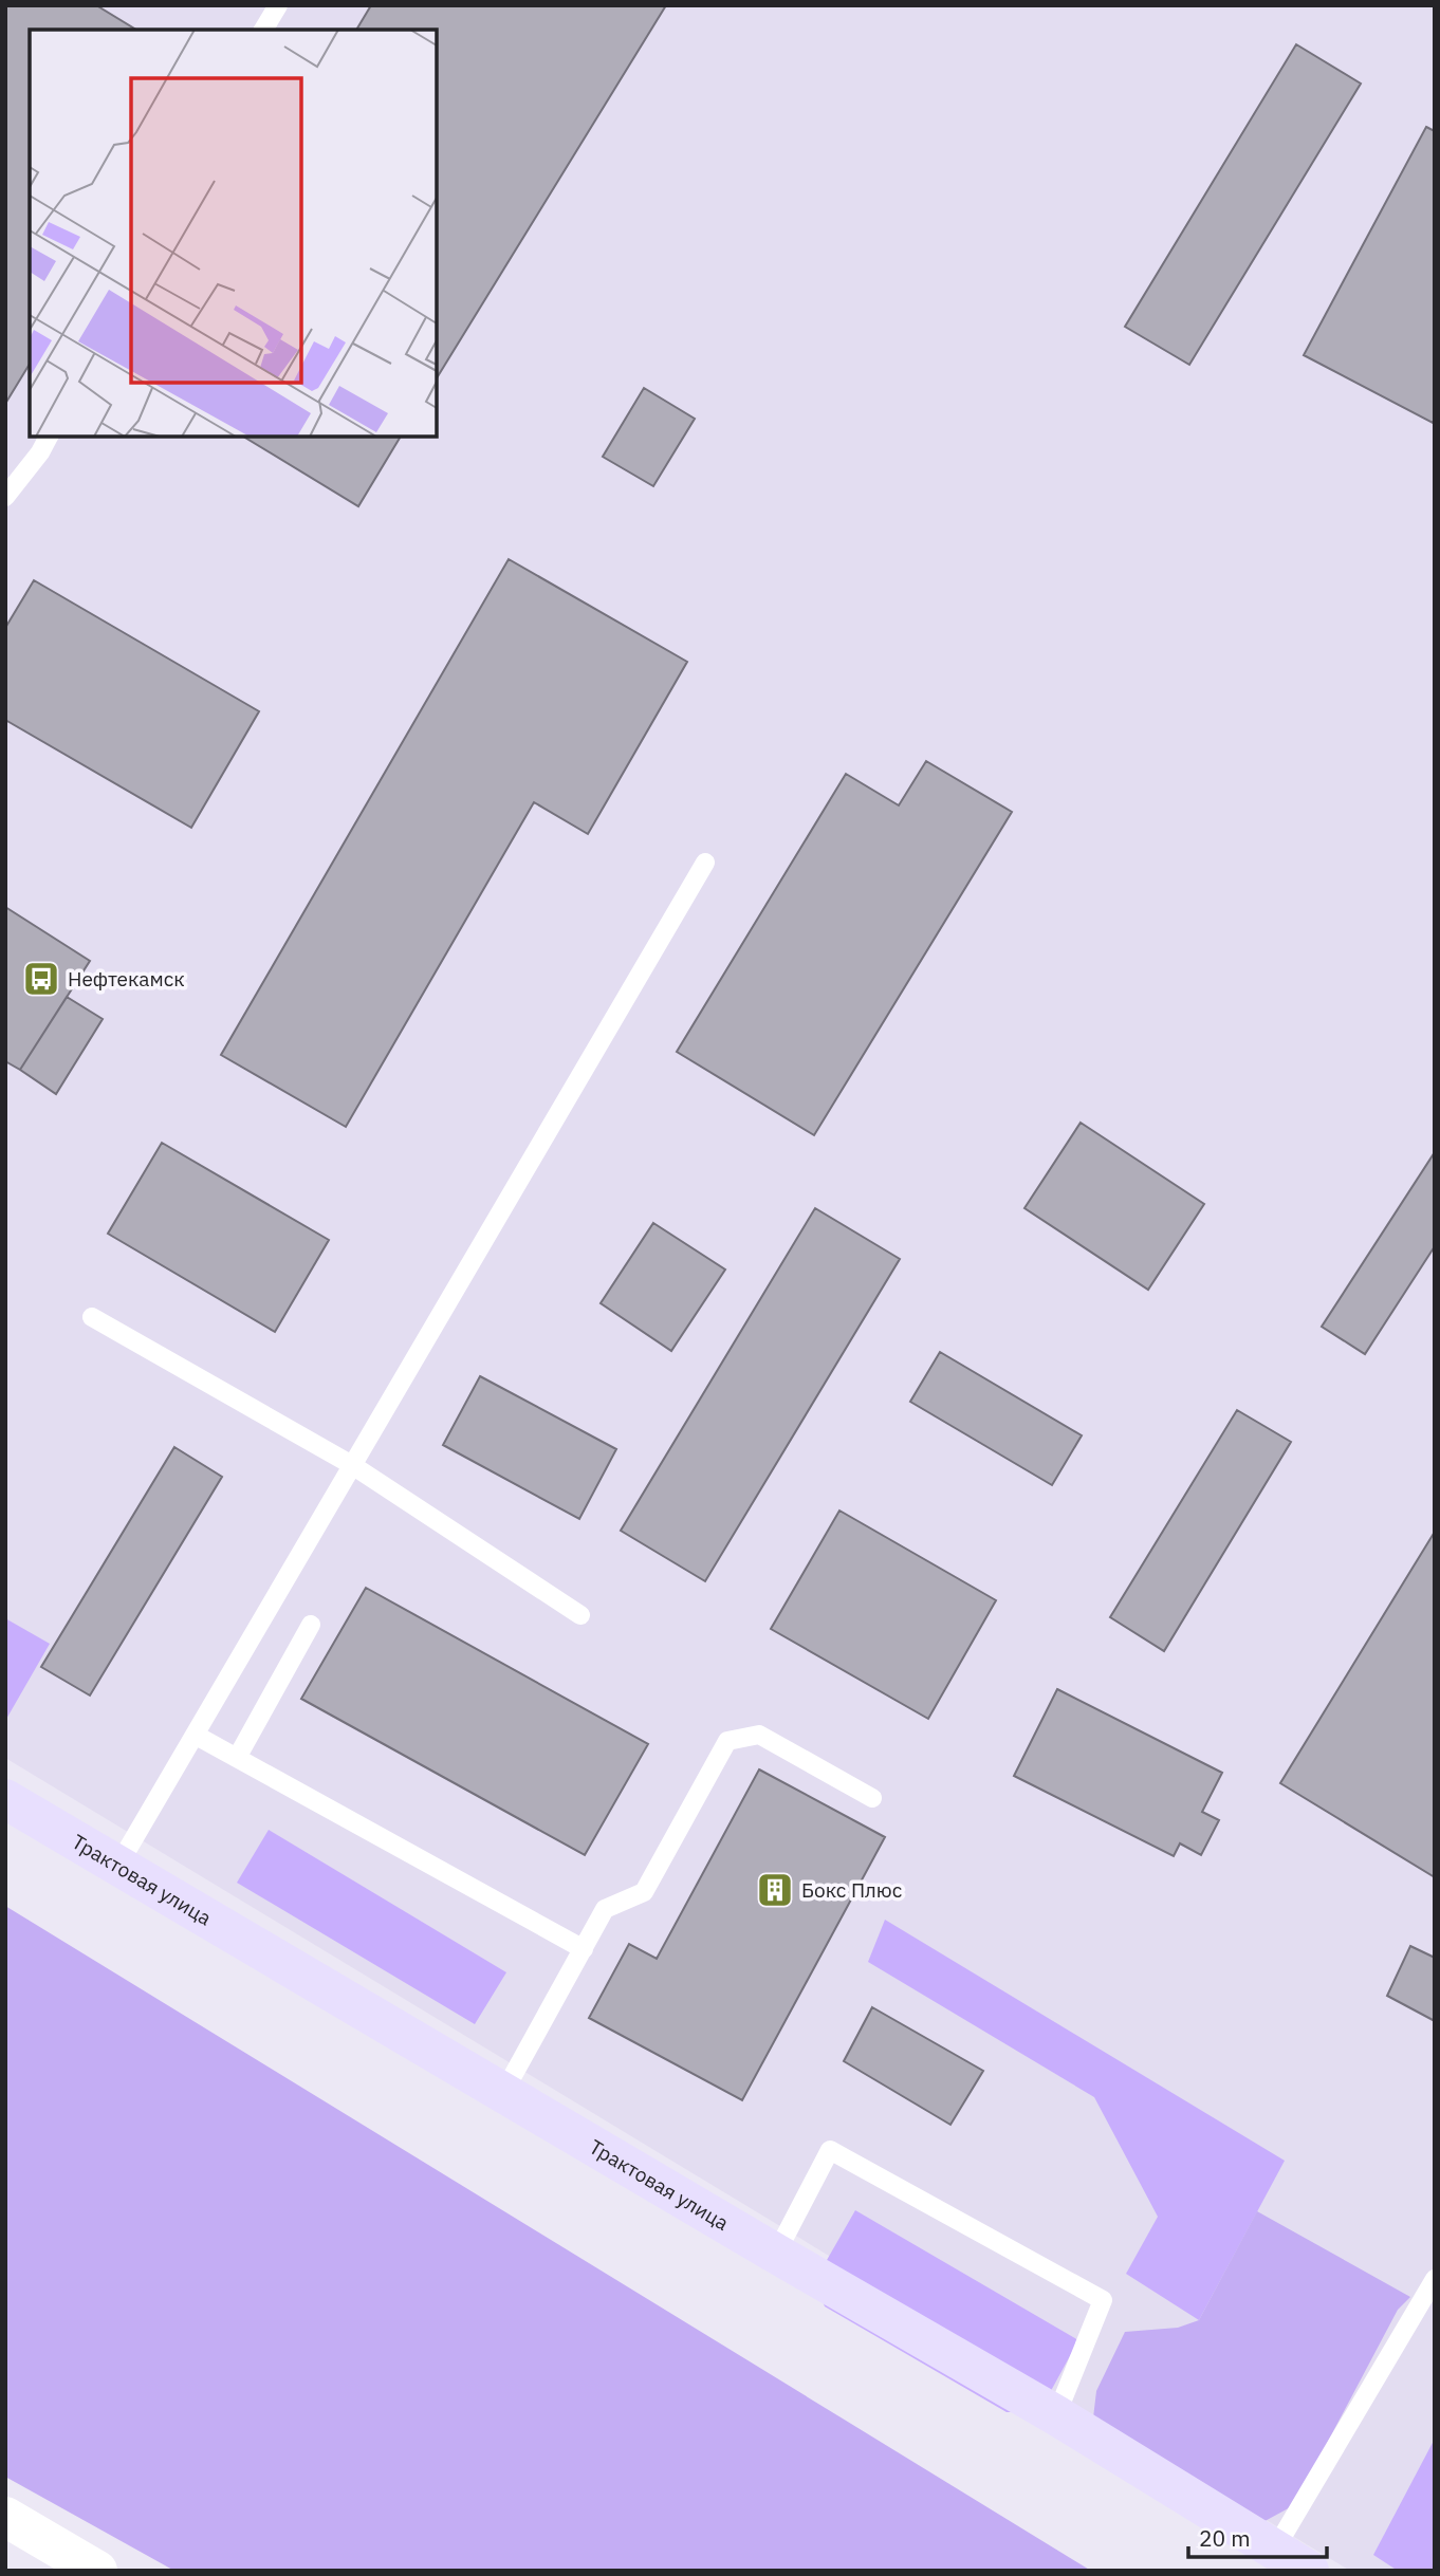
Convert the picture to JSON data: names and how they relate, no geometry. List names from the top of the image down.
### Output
{
  "streets": {
    "main road": ["Трактовая улица"]
  },
  "places": {
    "bus stop": ["Нефтекамск"],
    "building": ["Бокс Плюс"]
  },
  "scale_bar": "20 m"
}
